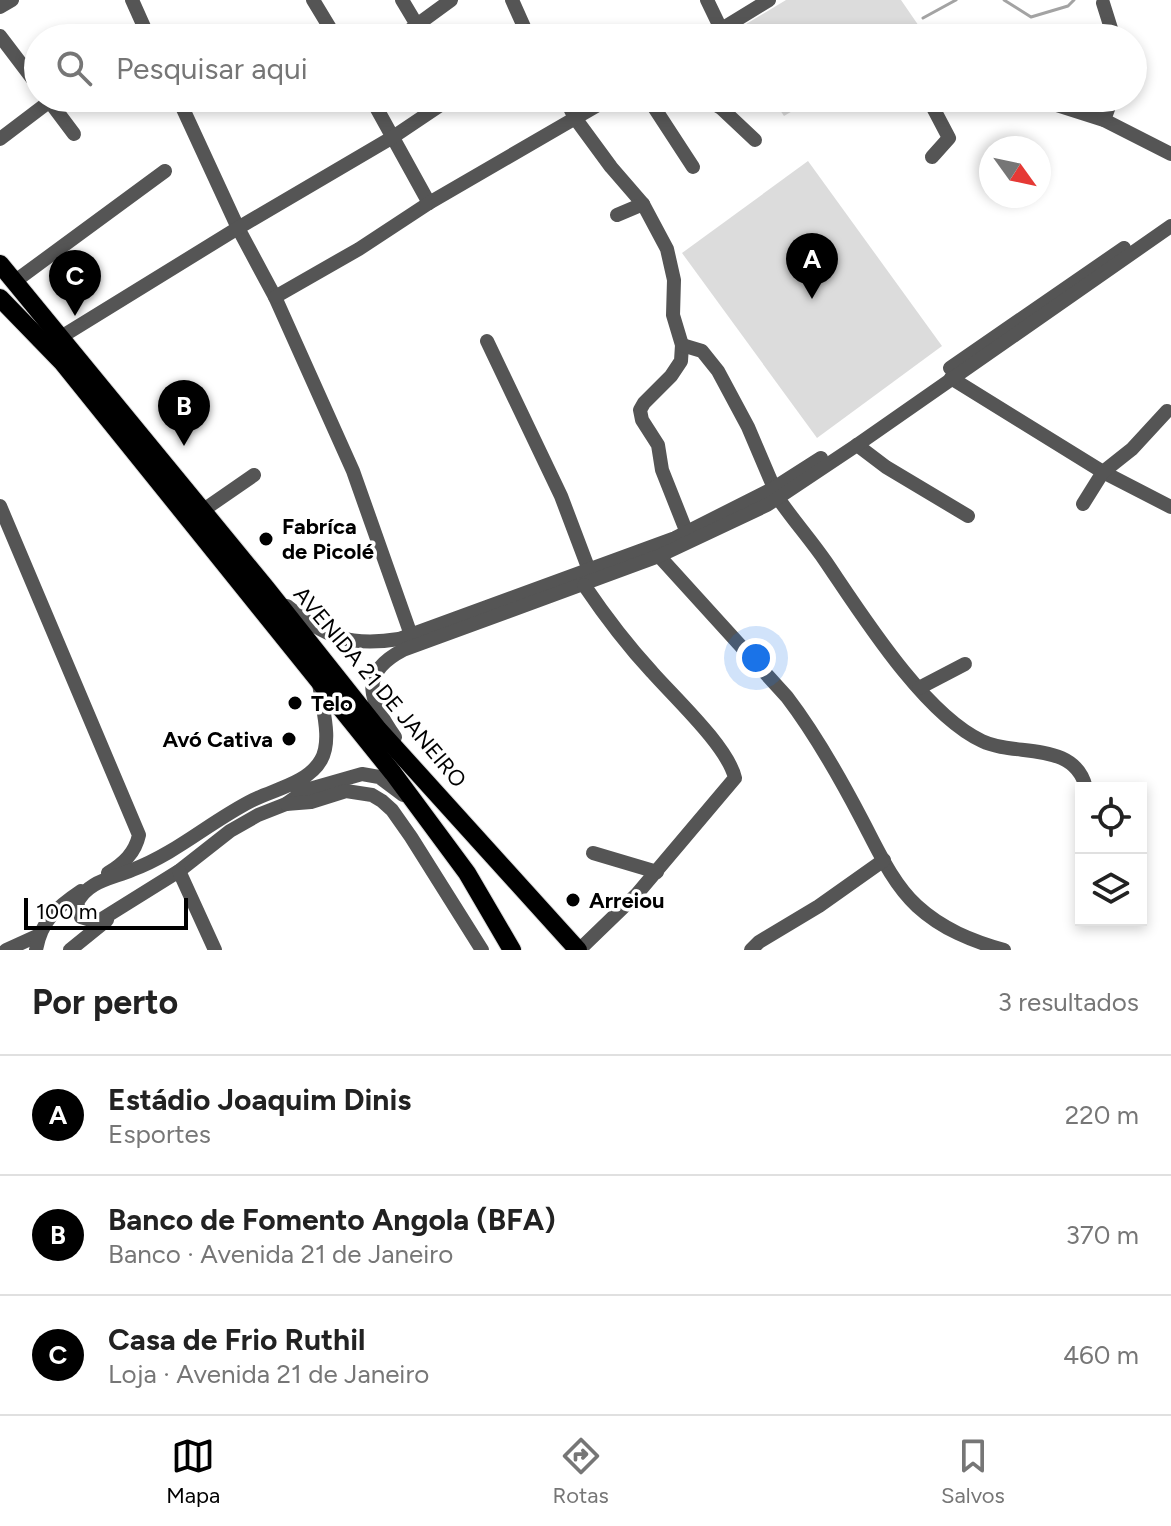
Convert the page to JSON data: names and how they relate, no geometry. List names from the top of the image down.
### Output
{
  "streets": {
    "main road": ["AVENIDA 21 DE JANEIRO"]
  },
  "places": [
    "Fabríca de Picolé",
    "Telo",
    "Avó Cativa",
    "Arreiou"
  ],
  "scale_bar": "100 m",
  "north": "bottom right",
  "page": {
    "search": "Pesquisar aqui",
    "pins": ["A", "C", "B"],
    "scale": "100 m",
    "heading": ["Por perto", "3 resultados"],
    "list": [
      {
        "mark": "A",
        "name": "Estádio Joaquim Dinis",
        "note": "Esportes",
        "value": "220 m"
      },
      {
        "mark": "B",
        "name": "Banco de Fomento Angola (BFA)",
        "note": "Banco · Avenida 21 de Janeiro",
        "value": "370 m"
      },
      {
        "mark": "C",
        "name": "Casa de Frio Ruthil",
        "note": "Loja · Avenida 21 de Janeiro",
        "value": "460 m"
      }
    ],
    "nav": ["Mapa", "Rotas", "Salvos"]
  }
}
